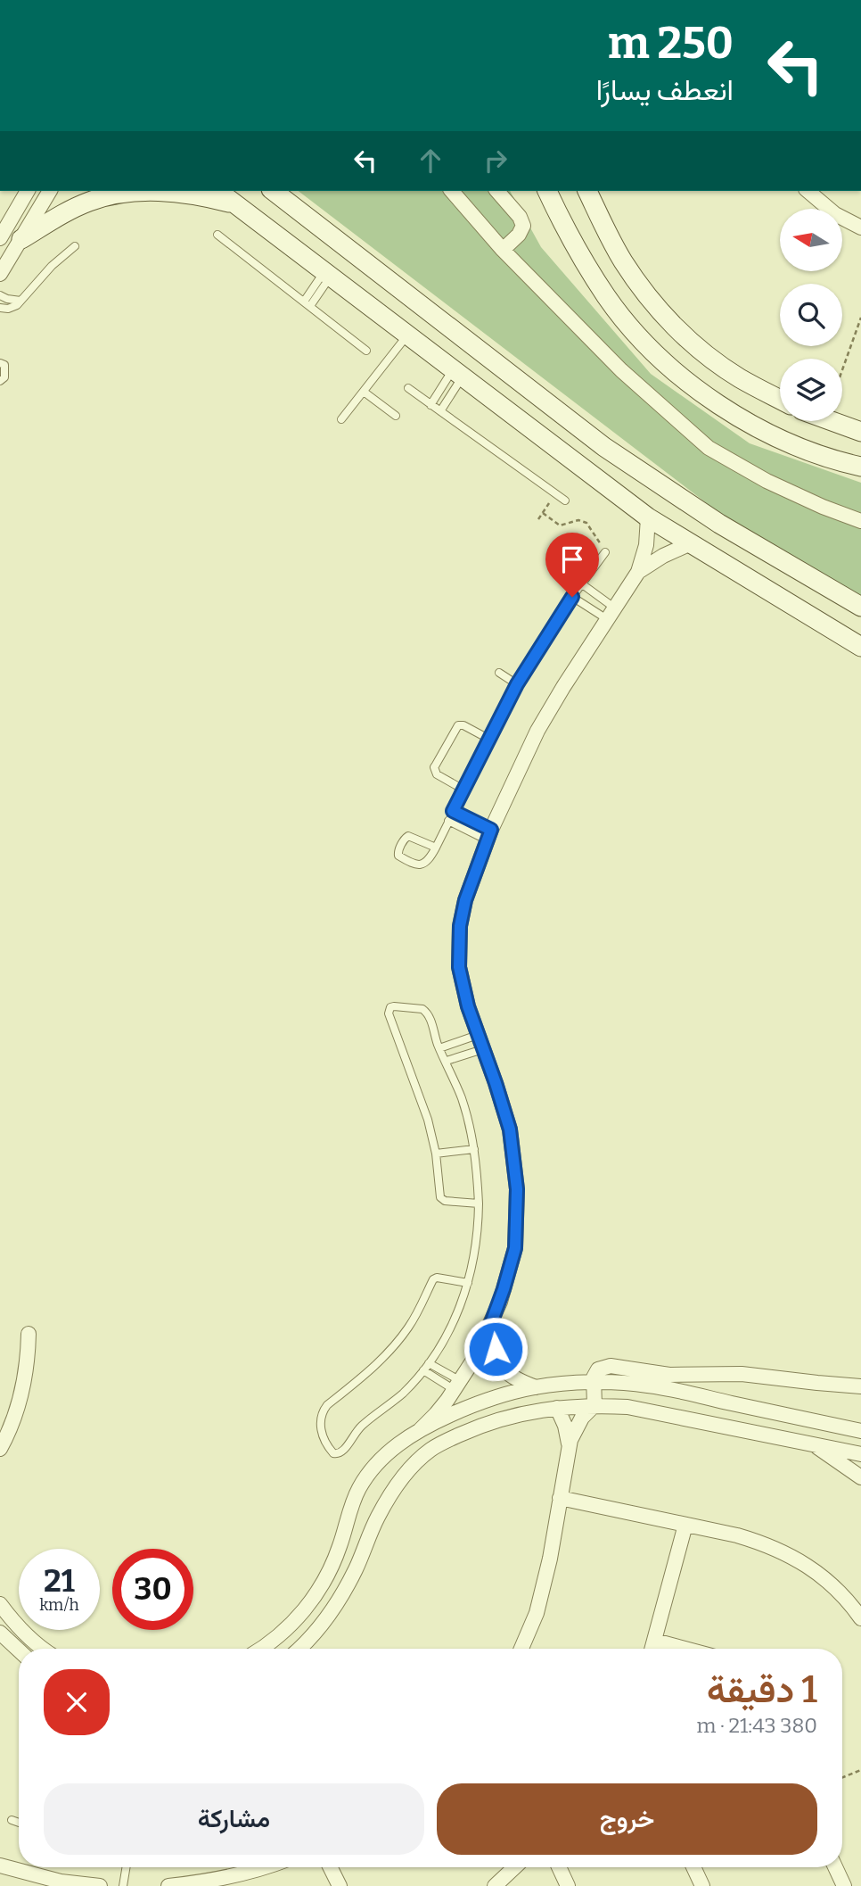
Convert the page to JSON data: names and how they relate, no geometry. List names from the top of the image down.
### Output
{
  "north": "left",
  "page": {
    "turn": ["250 m", "انعطف يسارًا"],
    "speed": "21 km/h",
    "limit": "30",
    "heading": ["1 دقيقة", "380 m · 21:43"],
    "buttons": ["خروج", "مشاركة"]
  }
}
